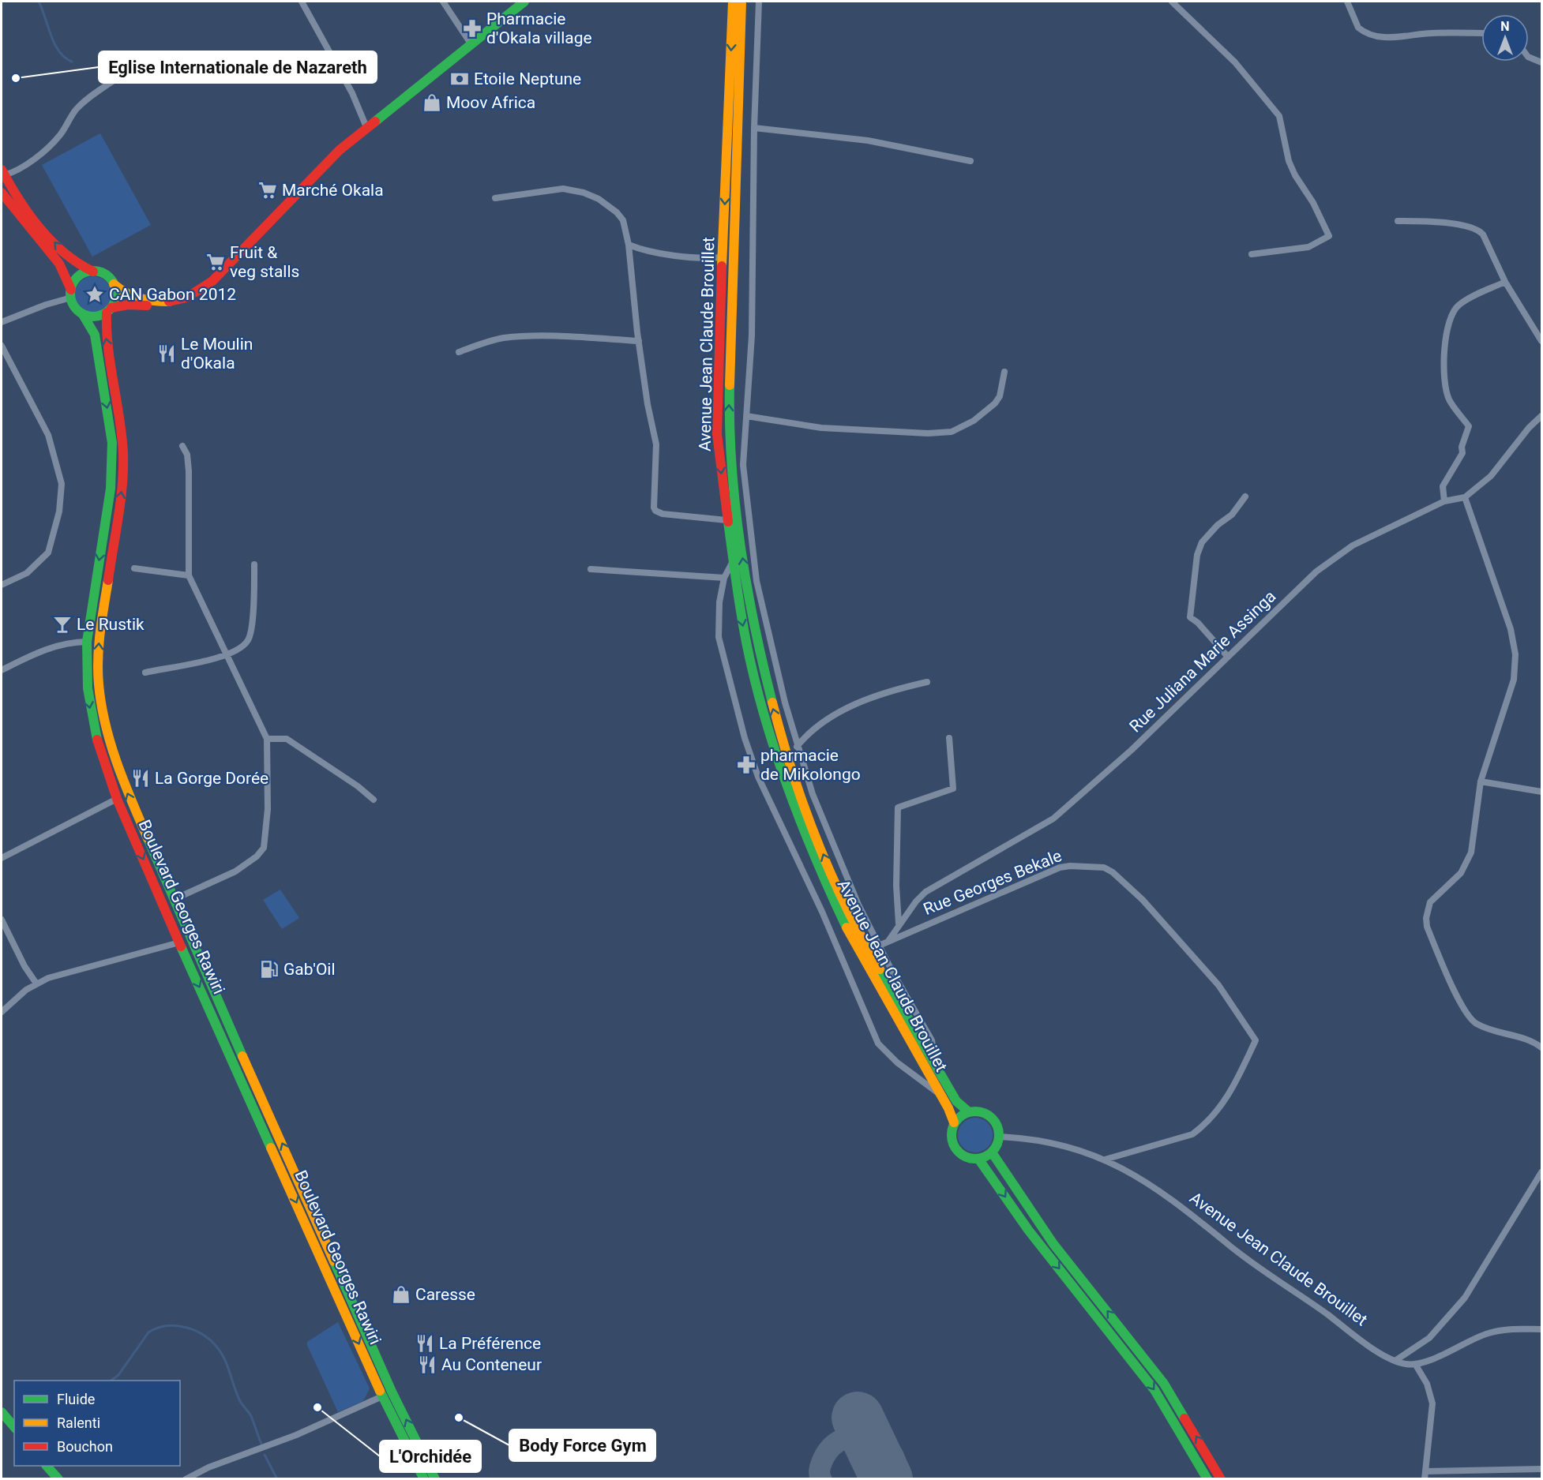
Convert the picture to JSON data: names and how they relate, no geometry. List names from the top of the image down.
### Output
{
  "streets": {
    "main road": ["Avenue Jean Claude Brouillet", "Boulevard Georges Rawiri"],
    "street": ["Rue Juliana Marie Assinga", "Rue Georges Bekale"]
  },
  "crossings": [
    ["Avenue Jean Claude Brouillet", "Rue Georges Bekale"],
    ["Rue Juliana Marie Assinga", "Rue Georges Bekale"]
  ],
  "places": {
    "pharmacy": ["Pharmacie d'Okala village", "pharmacie de Mikolongo"],
    "other": ["Eglise Internationale de Nazareth", "L'Orchidée", "Body Force Gym"],
    "bank": ["Etoile Neptune"],
    "shop": ["Moov Africa", "Caresse"],
    "supermarket": ["Marché Okala", "Fruit & veg stalls"],
    "place": ["CAN Gabon 2012"],
    "restaurant": [
      "Le Moulin d'Okala",
      "La Gorge Dorée",
      "La Préférence",
      "Au Conteneur"
    ],
    "bar": ["Le Rustik"],
    "fuel station": ["Gab'Oil"]
  },
  "legend": ["Fluide", "Ralenti", "Bouchon"],
  "north": "top"
}
